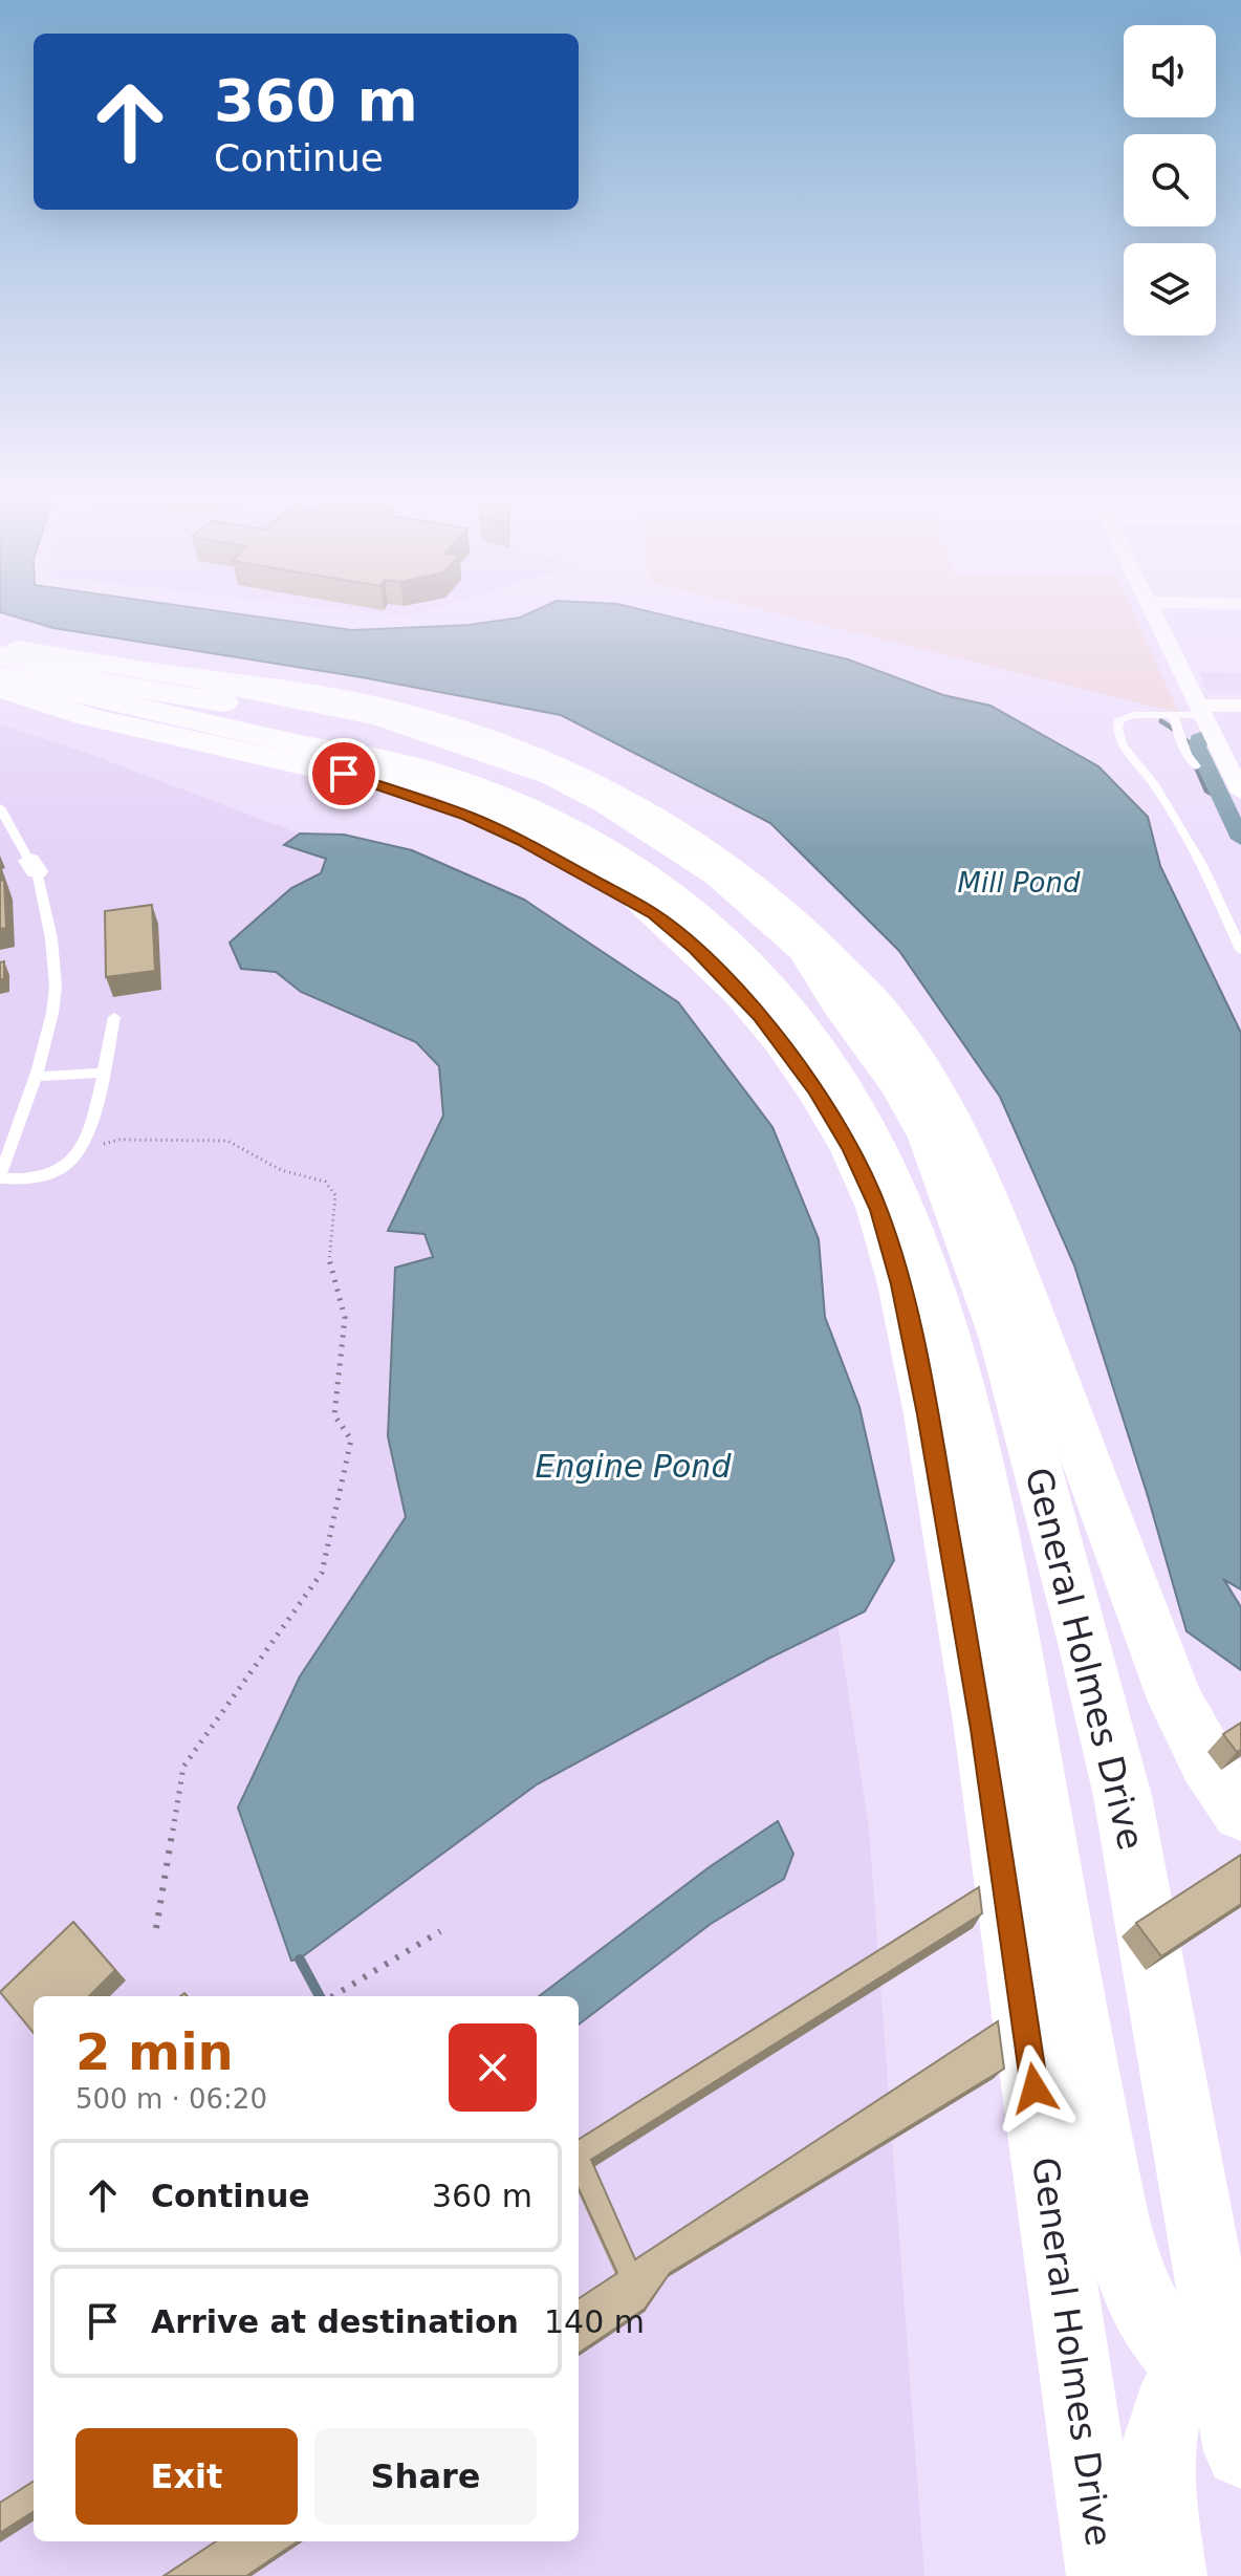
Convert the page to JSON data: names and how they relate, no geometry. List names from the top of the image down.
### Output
{
  "streets": {
    "main road": ["General Holmes Drive"]
  },
  "water": ["Mill Pond", "Engine Pond"],
  "page": {
    "turn": ["360 m", "Continue"],
    "heading": ["2 min", "500 m · 06:20"],
    "list": [
      {
        "name": "Continue",
        "value": "360 m"
      },
      {
        "name": "Arrive at destination",
        "value": "140 m"
      }
    ],
    "buttons": ["Exit", "Share"]
  }
}
